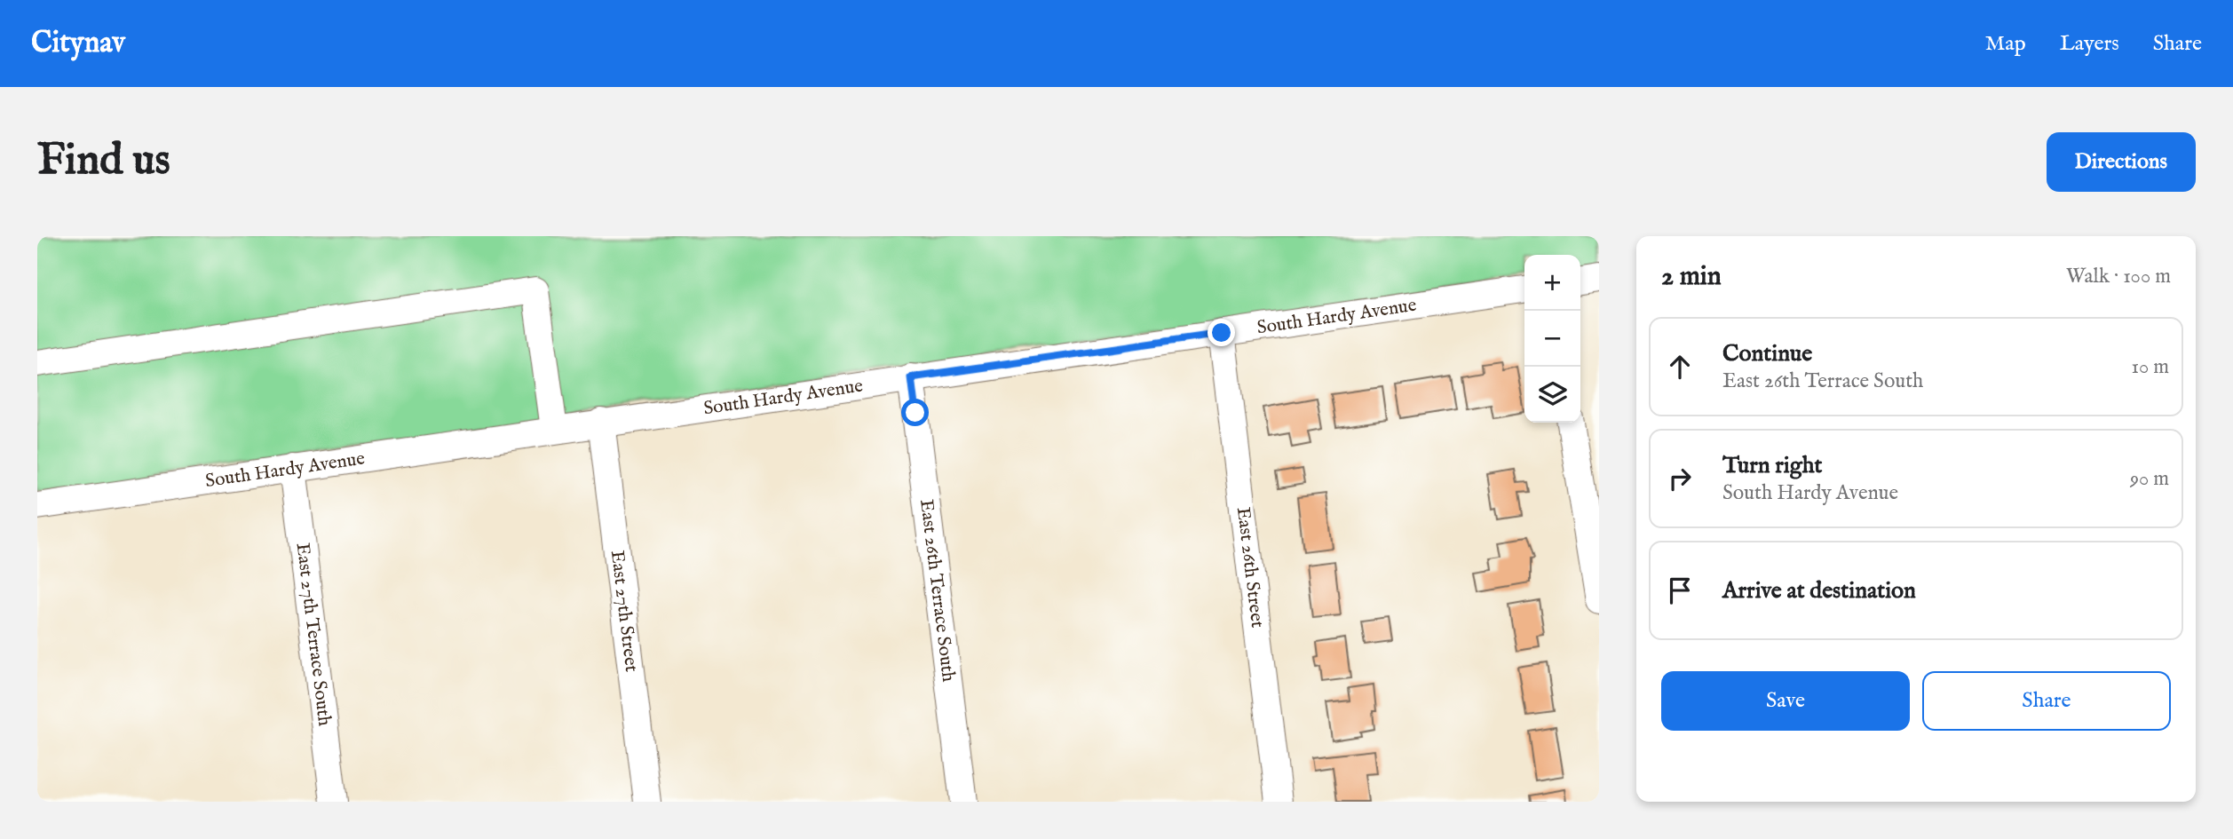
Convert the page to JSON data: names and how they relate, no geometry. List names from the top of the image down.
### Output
{
  "streets": {
    "street": [
      "South Hardy Avenue",
      "East 26th Street",
      "East 26th Terrace South",
      "East 27th Street",
      "East 27th Terrace South"
    ]
  },
  "crossings": [
    ["South Hardy Avenue", "East 26th Street"],
    ["South Hardy Avenue", "East 26th Terrace South"],
    ["South Hardy Avenue", "East 27th Street"],
    ["South Hardy Avenue", "East 27th Terrace South"]
  ],
  "page": {
    "header": "Citynav",
    "nav": ["Map", "Layers", "Share"],
    "buttons": [
      "Directions",
      ["Save", "Share"]
    ],
    "title": "Find us",
    "heading": ["2 min", "Walk · 100 m"],
    "map_buttons": ["+", "−"],
    "list": [
      ["Continue", "East 26th Terrace South", "10 m"],
      ["Turn right", "South Hardy Avenue", "90 m"],
      "Arrive at destination"
    ]
  }
}
